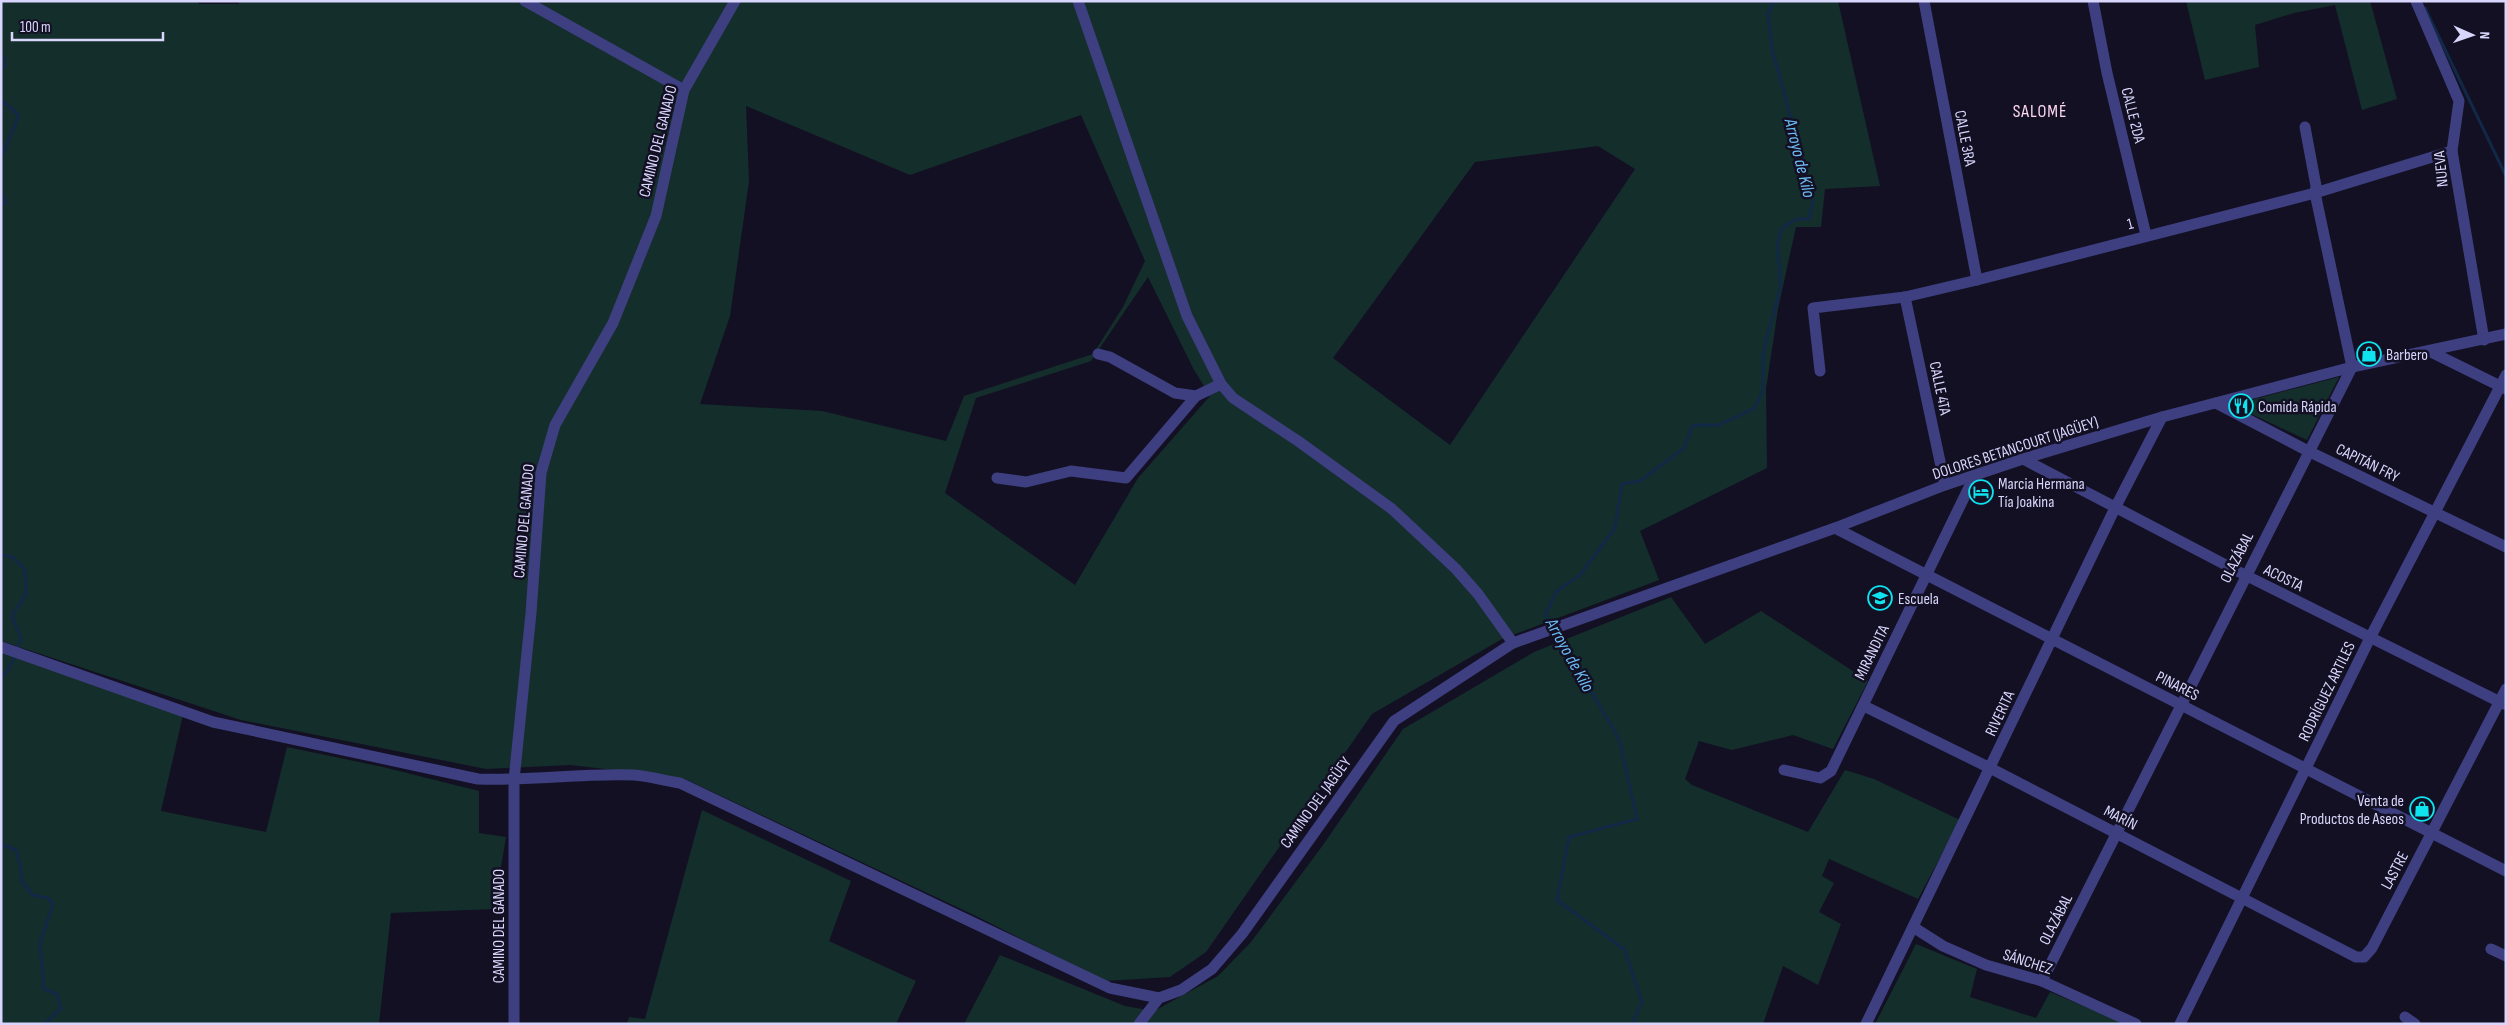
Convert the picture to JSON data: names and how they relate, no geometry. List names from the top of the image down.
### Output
{
  "streets": {
    "street": [
      "CALLE 2DA",
      "CALLE 3RA",
      "CAMINO DEL GANADO",
      "NUEVA",
      "1",
      "CALLE 4TA",
      "DOLORES BETANCOURT (JAGÜEY)",
      "CAPITÁN FRY",
      "OLAZÁBAL",
      "ACOSTA",
      "MIRANDITA",
      "PINARES",
      "RODRÍGUEZ ARTILES",
      "RIVERITA",
      "CAMINO DEL JAGÜEY",
      "MARÍN",
      "LASTRE",
      "SÁNCHEZ"
    ]
  },
  "crossings": [
    ["CALLE 2DA", "1"],
    ["CALLE 3RA", "1"],
    ["NUEVA", "1"],
    ["NUEVA", "DOLORES BETANCOURT (JAGÜEY)"],
    ["1", "CALLE 4TA"],
    ["CALLE 4TA", "DOLORES BETANCOURT (JAGÜEY)"],
    ["DOLORES BETANCOURT (JAGÜEY)", "CAPITÁN FRY"],
    ["DOLORES BETANCOURT (JAGÜEY)", "OLAZÁBAL"],
    ["DOLORES BETANCOURT (JAGÜEY)", "ACOSTA"],
    ["DOLORES BETANCOURT (JAGÜEY)", "MIRANDITA"],
    ["DOLORES BETANCOURT (JAGÜEY)", "PINARES"],
    ["DOLORES BETANCOURT (JAGÜEY)", "RIVERITA"],
    ["DOLORES BETANCOURT (JAGÜEY)", "CAMINO DEL JAGÜEY"],
    ["CAPITÁN FRY", "OLAZÁBAL"],
    ["CAPITÁN FRY", "RODRÍGUEZ ARTILES"],
    ["OLAZÁBAL", "ACOSTA"],
    ["OLAZÁBAL", "PINARES"],
    ["OLAZÁBAL", "MARÍN"],
    ["OLAZÁBAL", "SÁNCHEZ"],
    ["ACOSTA", "RODRÍGUEZ ARTILES"],
    ["ACOSTA", "RIVERITA"],
    ["ACOSTA", "LASTRE"],
    ["MIRANDITA", "PINARES"],
    ["MIRANDITA", "MARÍN"],
    ["PINARES", "RODRÍGUEZ ARTILES"],
    ["PINARES", "RIVERITA"],
    ["PINARES", "LASTRE"],
    ["RODRÍGUEZ ARTILES", "MARÍN"],
    ["RIVERITA", "MARÍN"],
    ["RIVERITA", "SÁNCHEZ"],
    ["MARÍN", "LASTRE"]
  ],
  "districts": ["SALOMÉ"],
  "water": ["Arroyo de Kilo"],
  "places": {
    "shop": ["Barbero", "Venta de Productos de Aseos"],
    "restaurant": ["Comida Rápida"],
    "hotel": ["Marcia Hermana Tía Joakina"],
    "school or university": ["Escuela"]
  },
  "scale_bar": "100 m",
  "north": "right"
}
